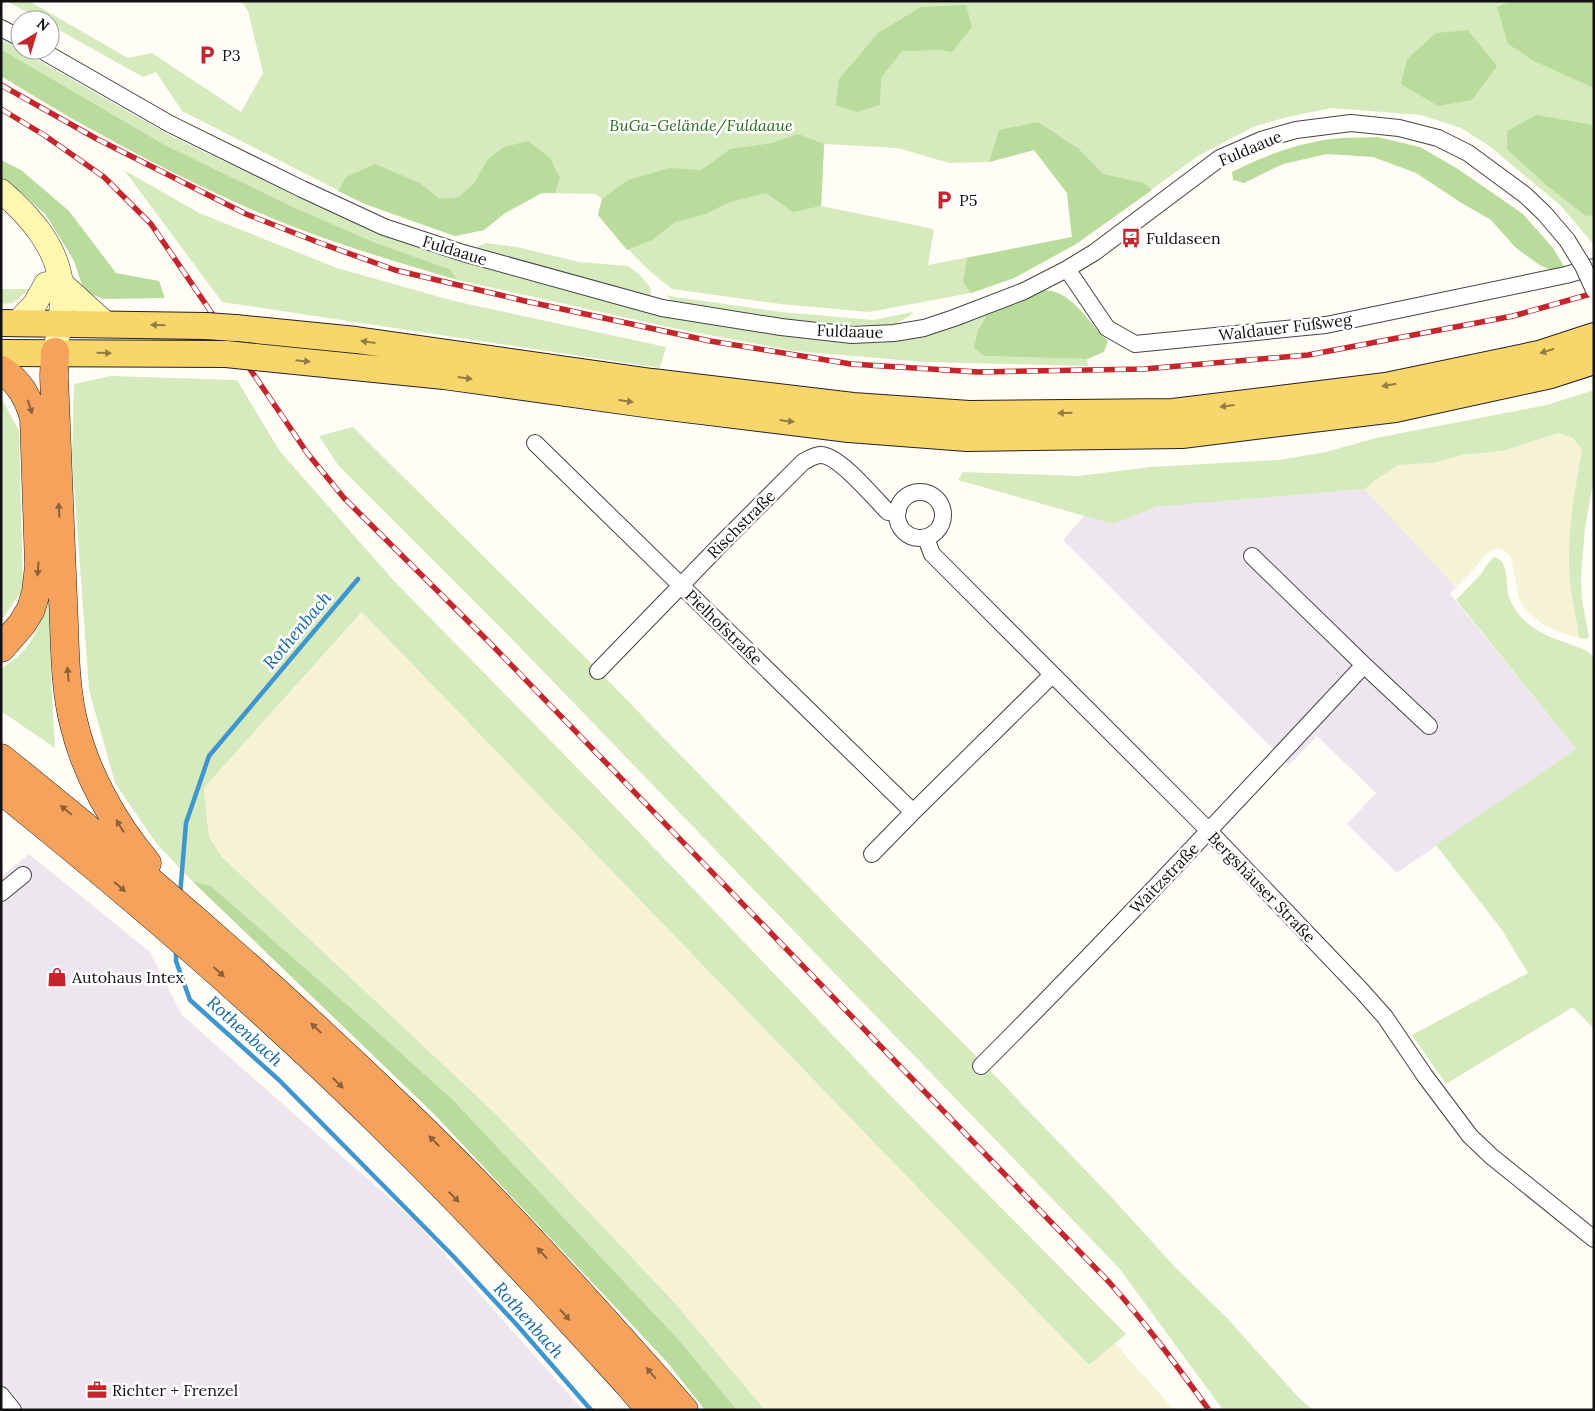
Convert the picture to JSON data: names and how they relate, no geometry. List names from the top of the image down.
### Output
{
  "streets": {
    "street": [
      "Fuldaaue",
      "Waldauer Fußweg",
      "Rischstraße",
      "Pielhofstraße",
      "Waitzstraße",
      "Bergshäuser Straße"
    ]
  },
  "crossings": [
    ["Fuldaaue", "Waldauer Fußweg"],
    ["Rischstraße", "Pielhofstraße"],
    ["Rischstraße", "Bergshäuser Straße"],
    ["Waitzstraße", "Bergshäuser Straße"]
  ],
  "water": ["Rothenbach"],
  "parks": ["BuGa-Gelände/Fuldaaue"],
  "places": {
    "parking": ["P3", "P5"],
    "bus stop": ["Fuldaseen"],
    "shop": ["Autohaus Intex"],
    "office": ["Richter + Frenzel"]
  },
  "north": "top right"
}
